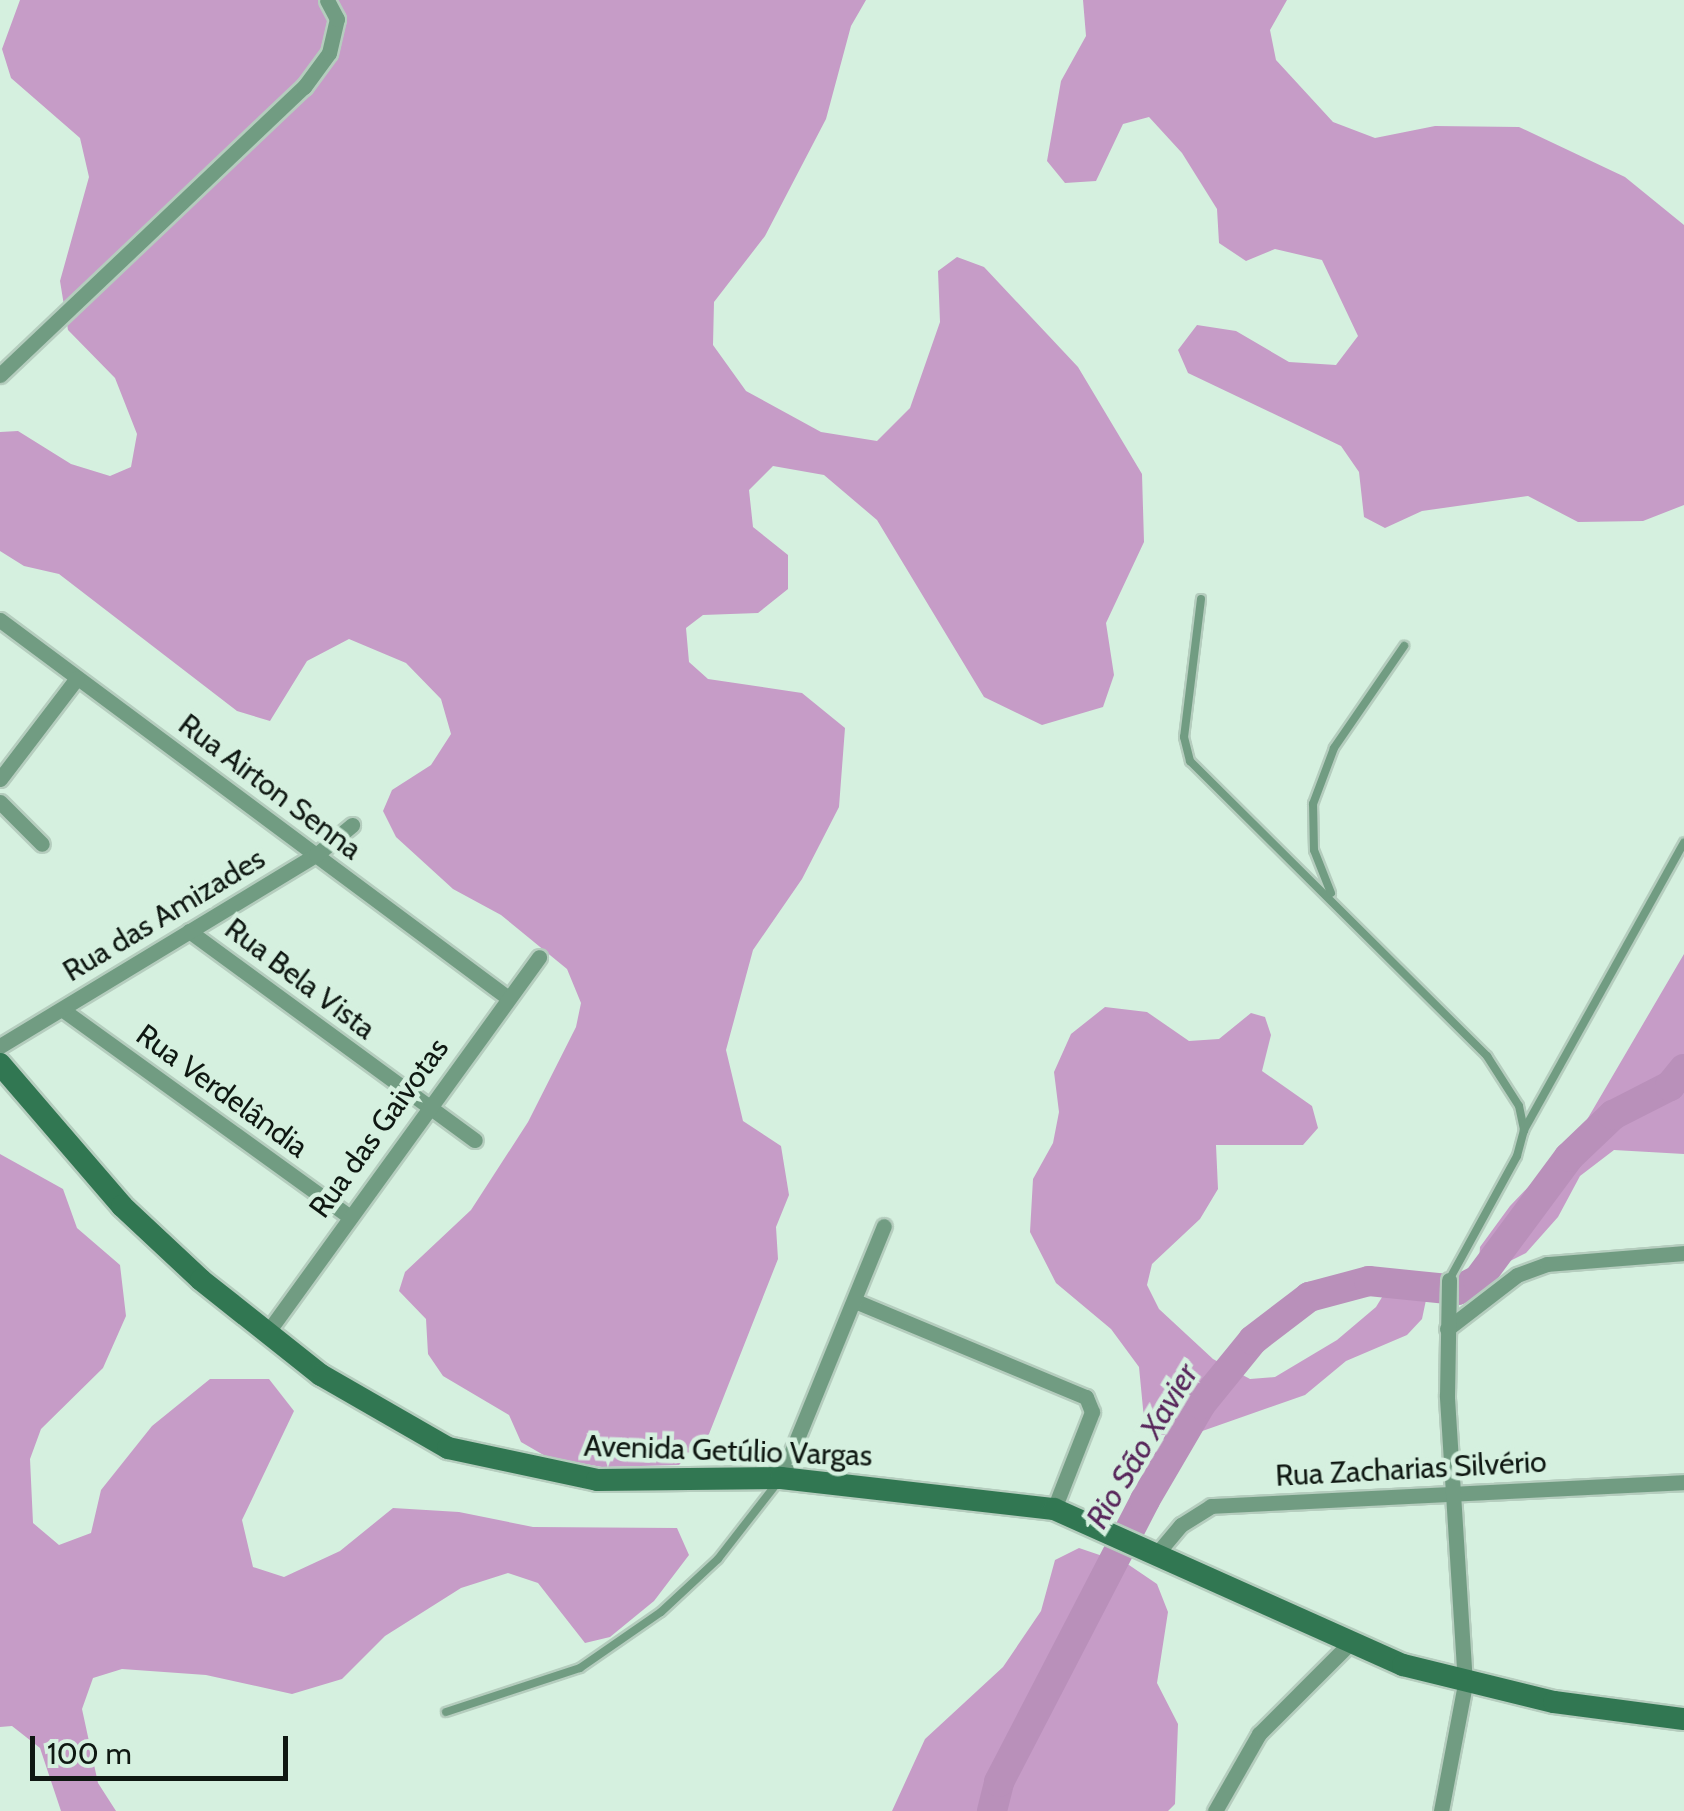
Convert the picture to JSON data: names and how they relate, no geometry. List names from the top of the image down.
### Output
{
  "streets": {
    "street": [
      "Rua Airton Senna",
      "Rua das Amizades",
      "Rua Bela Vista",
      "Rua Verdelândia",
      "Rua das Gaivotas",
      "Avenida Getúlio Vargas",
      "Rua Zacharias Silvério"
    ]
  },
  "crossings": [
    ["Rua Airton Senna", "Rua das Amizades"],
    ["Rua Airton Senna", "Rua das Gaivotas"],
    ["Rua das Amizades", "Rua Bela Vista"],
    ["Rua das Amizades", "Rua Verdelândia"],
    ["Rua Bela Vista", "Rua das Gaivotas"],
    ["Rua Verdelândia", "Rua das Gaivotas"],
    ["Rua das Gaivotas", "Avenida Getúlio Vargas"],
    ["Avenida Getúlio Vargas", "Rua Zacharias Silvério"]
  ],
  "water": ["Rio São Xavier"],
  "scale_bar": "100 m"
}
